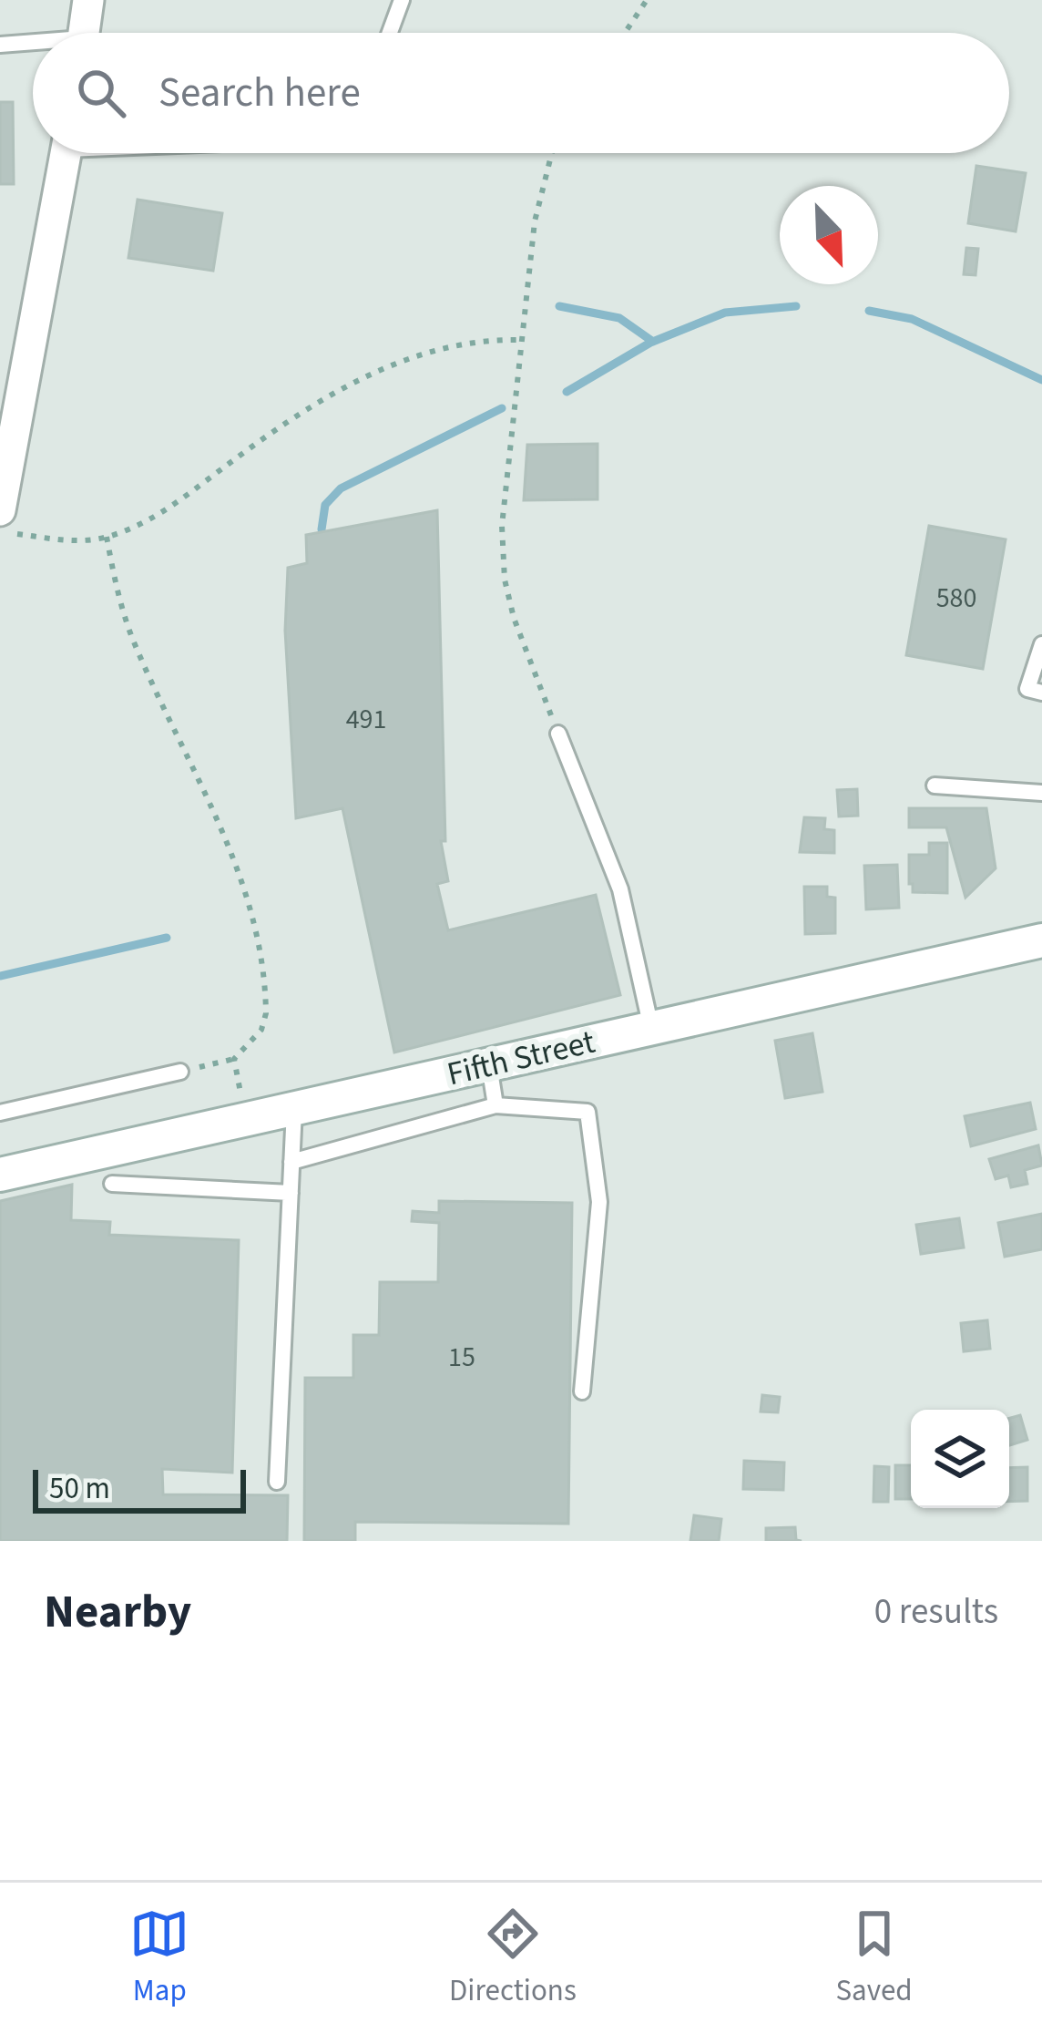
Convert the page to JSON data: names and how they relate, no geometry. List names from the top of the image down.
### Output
{
  "streets": {
    "street": ["Fifth Street"]
  },
  "house_numbers": ["580", "491", "15"],
  "scale_bar": "50 m",
  "north": "bottom right",
  "page": {
    "search": "Search here",
    "scale": "50 m",
    "heading": ["Nearby", "0 results"],
    "nav": ["Map", "Directions", "Saved"]
  }
}
